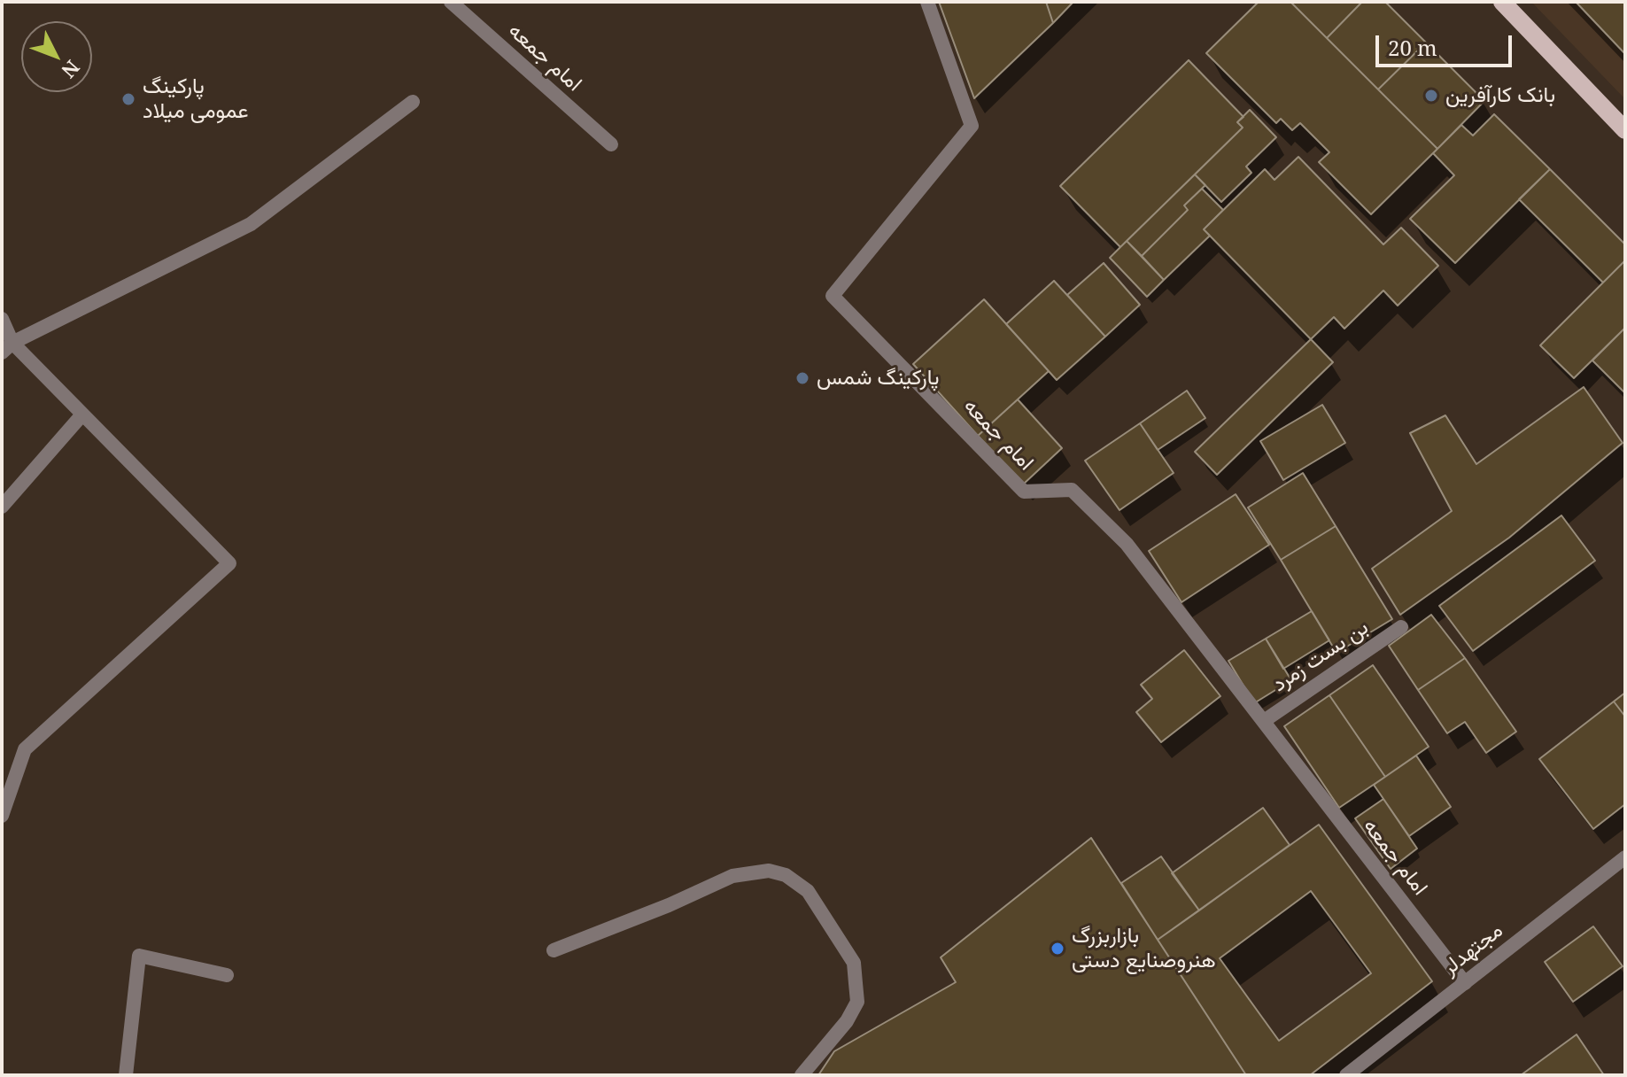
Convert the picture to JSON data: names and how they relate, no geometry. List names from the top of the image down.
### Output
{
  "streets": {
    "street": ["امام جمعه", "بن بست زمرد", "مجتهدلر"]
  },
  "crossings": [
    ["امام جمعه", "بن بست زمرد"],
    ["امام جمعه", "مجتهدلر"]
  ],
  "places": [
    "بانک کارآفرین",
    "پارکینگ عمومی میلاد",
    "پارکینگ شمس",
    "بازاربزرگ هنروصنایع دستی"
  ],
  "scale_bar": "20 m",
  "north": "bottom right"
}
